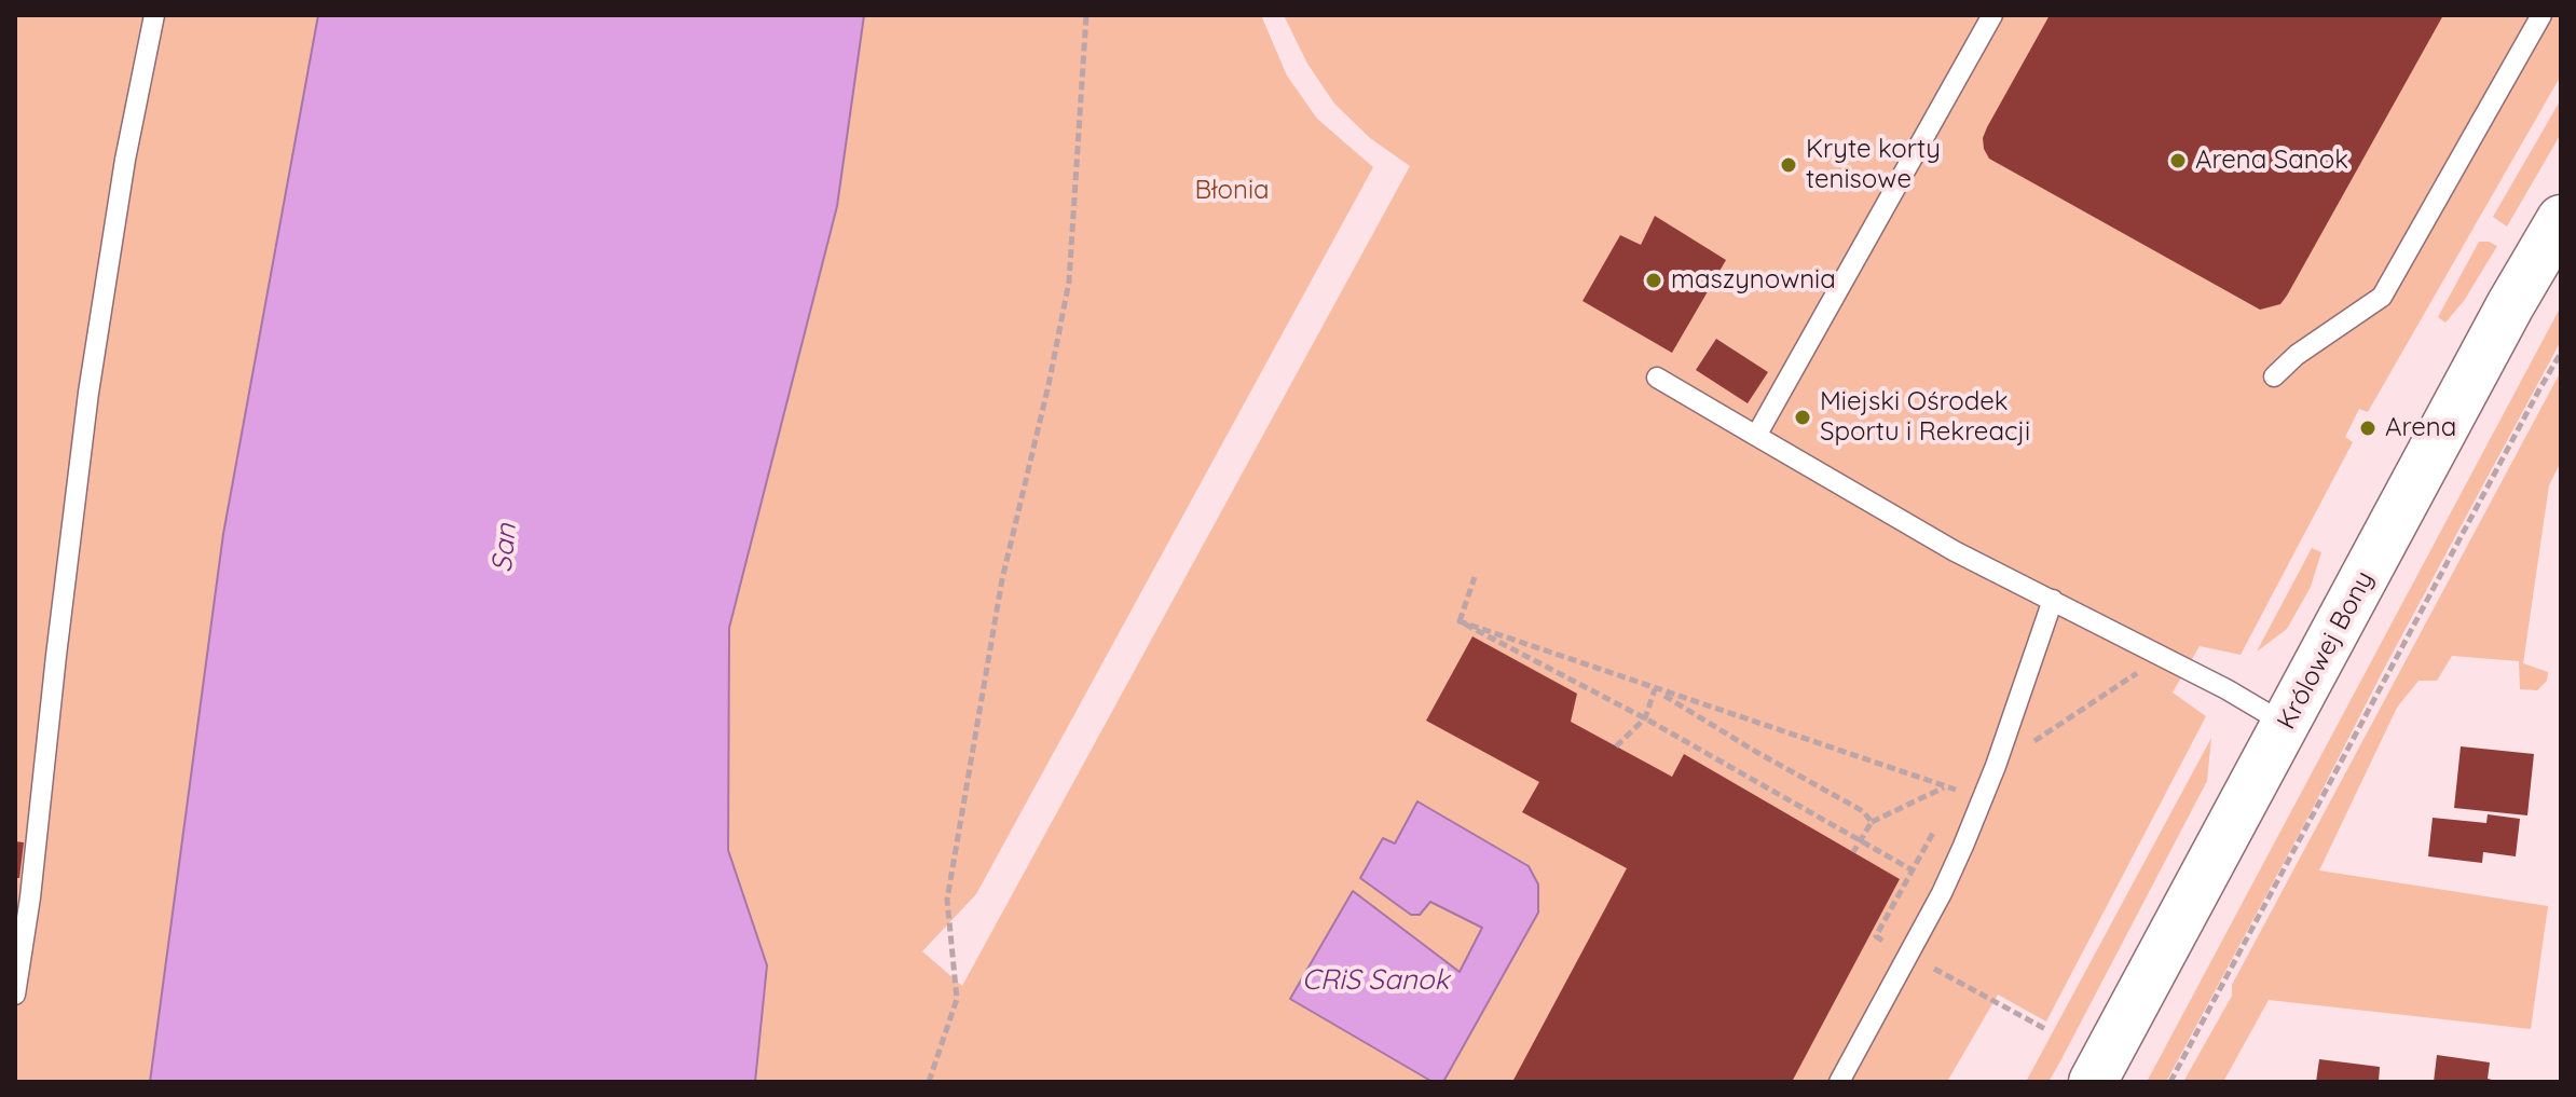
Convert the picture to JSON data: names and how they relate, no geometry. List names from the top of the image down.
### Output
{
  "streets": {
    "main road": ["Królowej Bony"]
  },
  "water": ["San", "CRiS Sanok"],
  "parks": ["Błonia"],
  "places": [
    "Arena Sanok",
    "Kryte korty tenisowe",
    "maszynownia",
    "Miejski Ośrodek Sportu i Rekreacji",
    "Arena"
  ]
}
